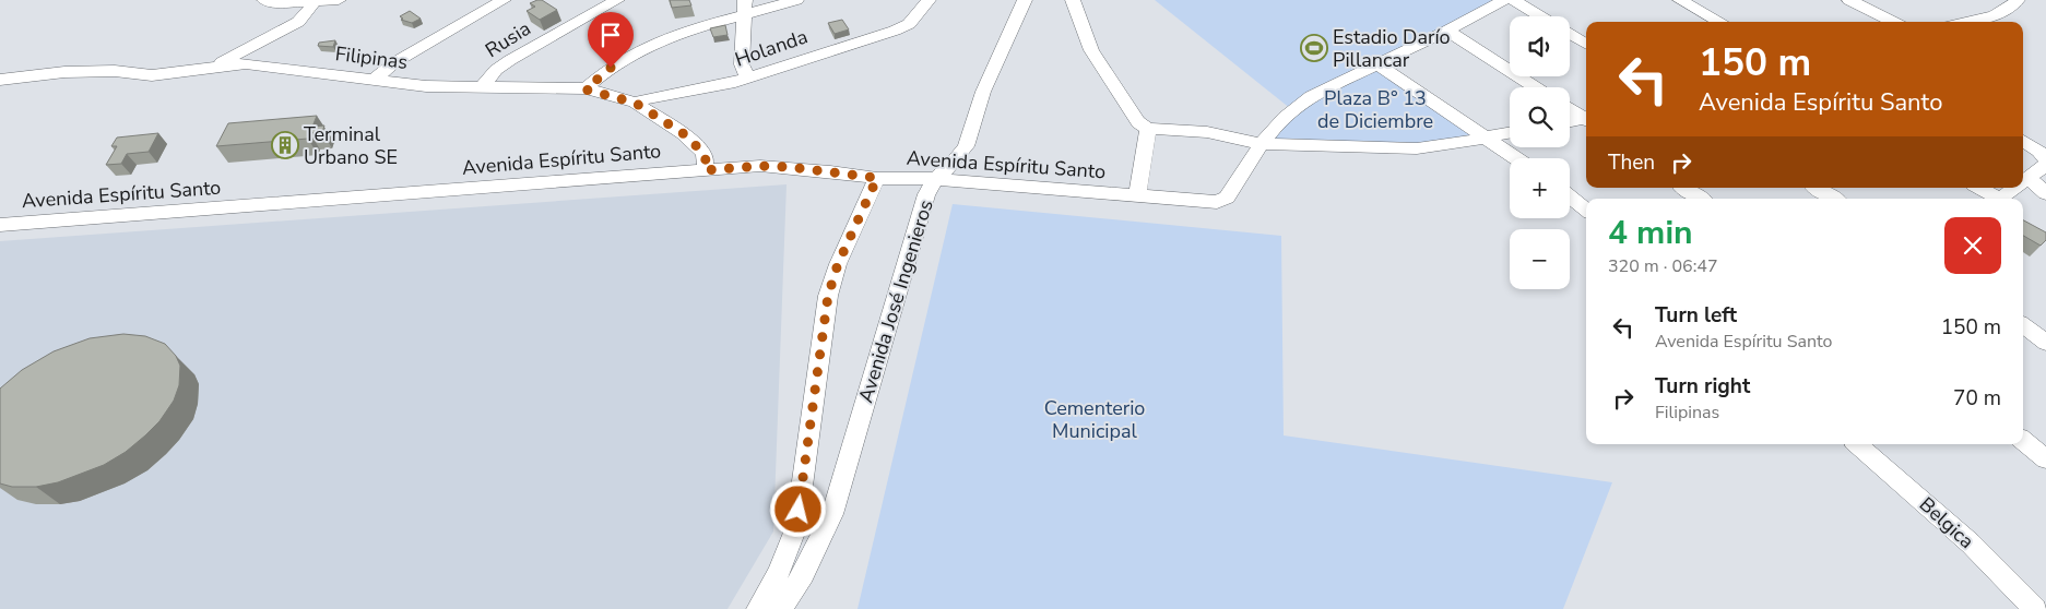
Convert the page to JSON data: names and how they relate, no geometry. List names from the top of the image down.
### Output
{
  "streets": {
    "street": [
      "Rusia",
      "Holanda",
      "Filipinas",
      "Avenida Espíritu Santo",
      "Avenida José Ingenieros",
      "Belgica"
    ]
  },
  "crossings": [
    ["Rusia", "Filipinas"],
    ["Holanda", "Filipinas"],
    ["Filipinas", "Avenida Espíritu Santo"],
    ["Avenida Espíritu Santo", "Avenida José Ingenieros"]
  ],
  "parks": ["Plaza B° 13 de Diciembre", "Cementerio Municipal"],
  "places": {
    "sports": ["Estadio Darío Pillancar"],
    "building": ["Terminal Urbano SE"]
  },
  "page": {
    "map_buttons": ["+", "−"],
    "turn": ["150 m", "Avenida Espíritu Santo"],
    "then": "Then",
    "heading": ["4 min", "320 m · 06:47"],
    "list": [
      {
        "name": "Turn left",
        "note": "Avenida Espíritu Santo",
        "value": "150 m"
      },
      {
        "name": "Turn right",
        "note": "Filipinas",
        "value": "70 m"
      }
    ]
  }
}
